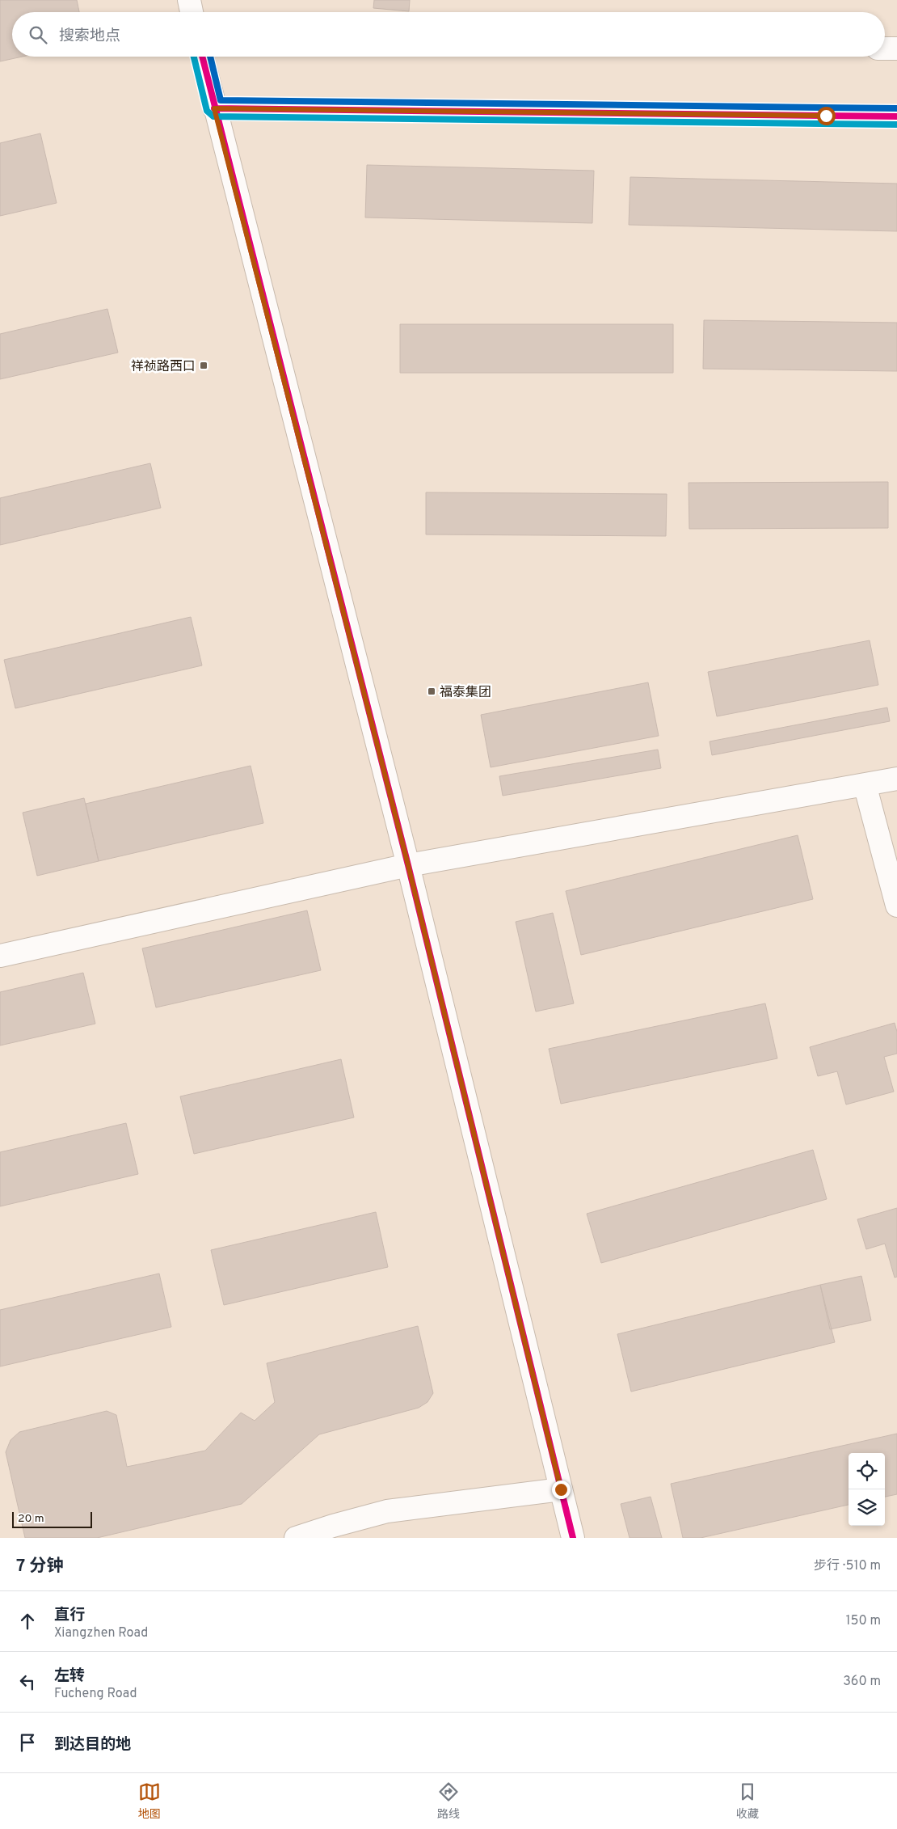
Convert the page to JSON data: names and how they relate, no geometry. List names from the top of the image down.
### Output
{
  "places": {
    "transit": ["祥祯路西口", "福泰集团"]
  },
  "scale_bar": "20 m",
  "page": {
    "search": "搜索地点",
    "scale": "20 m",
    "heading": ["7 分钟", "步行 · 510 m"],
    "list": [
      ["直行", "Xiangzhen Road", "150 m"],
      ["左转", "Fucheng Road", "360 m"],
      "到达目的地"
    ],
    "nav": ["地图", "路线", "收藏"]
  }
}
